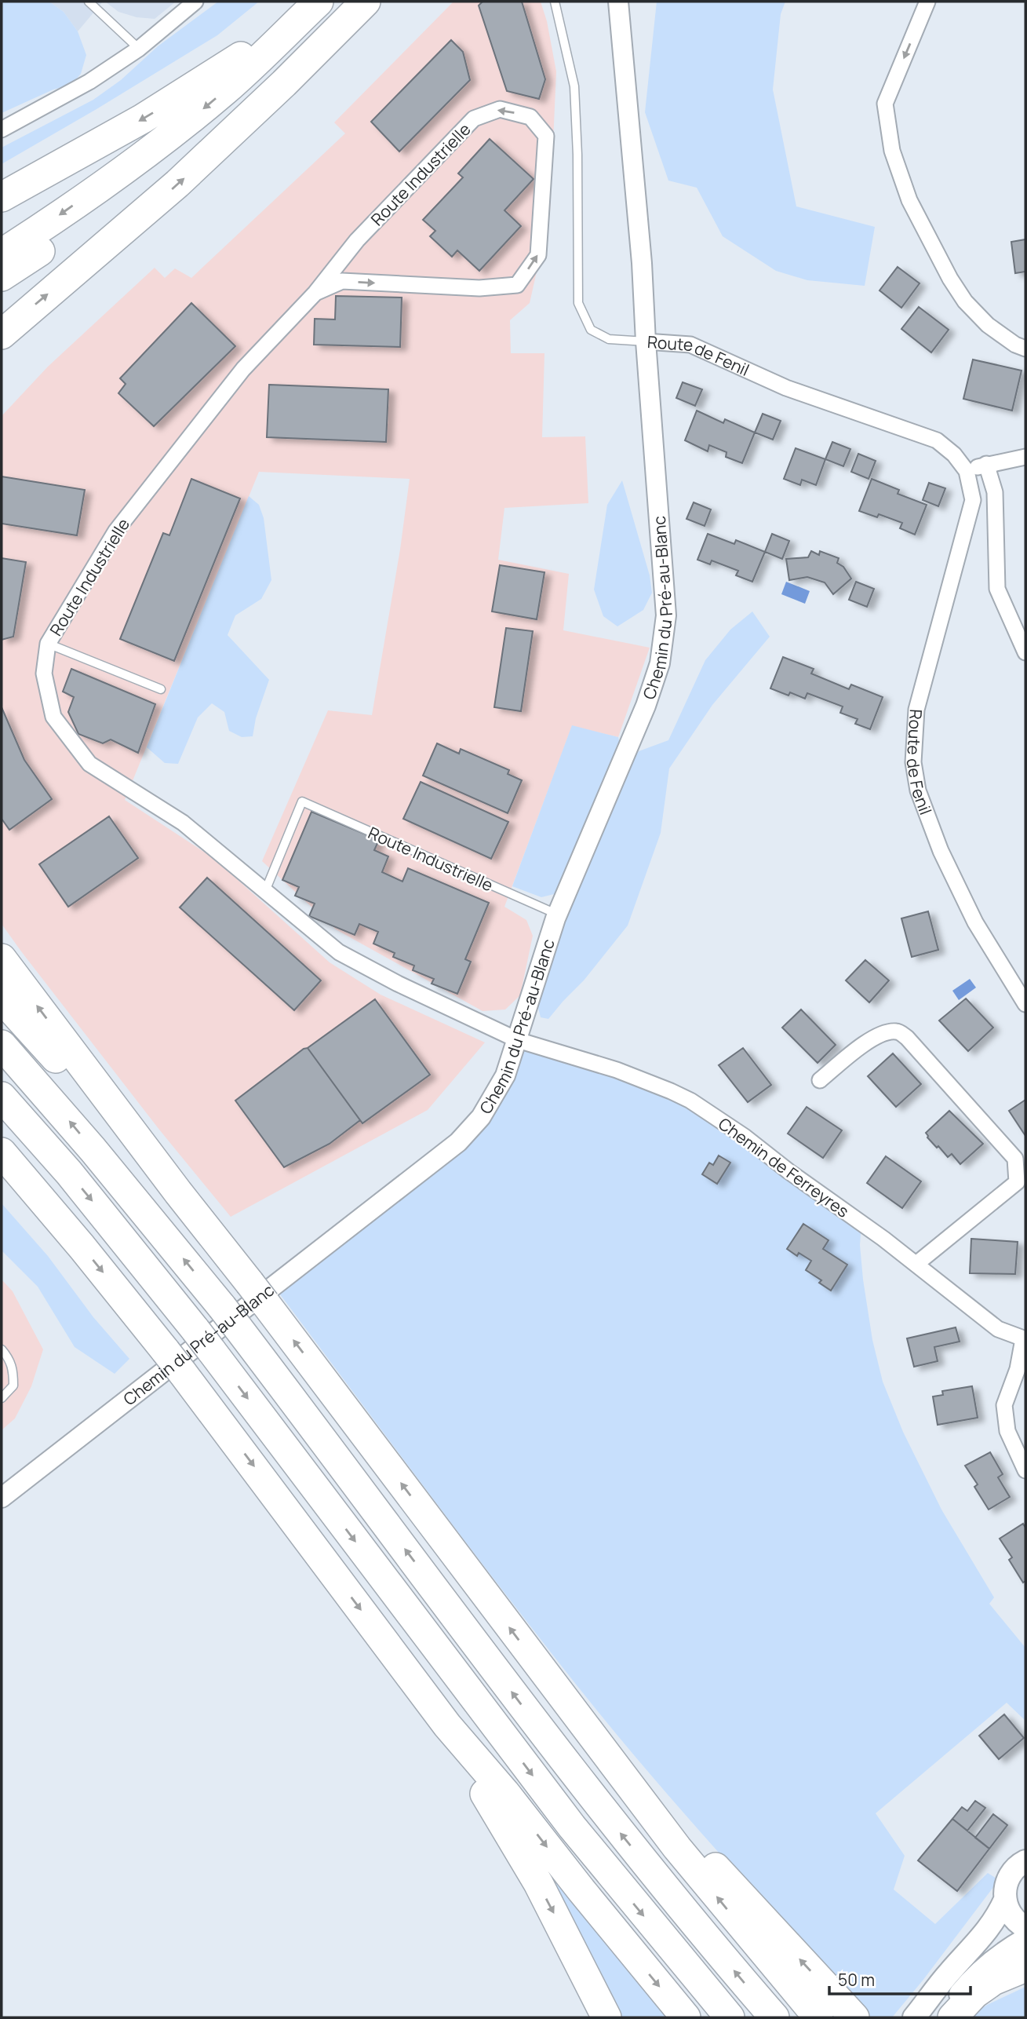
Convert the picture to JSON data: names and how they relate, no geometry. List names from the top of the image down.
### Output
{
  "streets": {
    "street": [
      "Route Industrielle",
      "Route de Fenil",
      "Chemin du Pré-au-Blanc",
      "Chemin de Ferreyres"
    ]
  },
  "crossings": [
    ["Route Industrielle", "Chemin du Pré-au-Blanc"],
    ["Route Industrielle", "Chemin de Ferreyres"],
    ["Route de Fenil", "Chemin du Pré-au-Blanc"],
    ["Chemin du Pré-au-Blanc", "Chemin de Ferreyres"]
  ],
  "scale_bar": "50 m"
}
